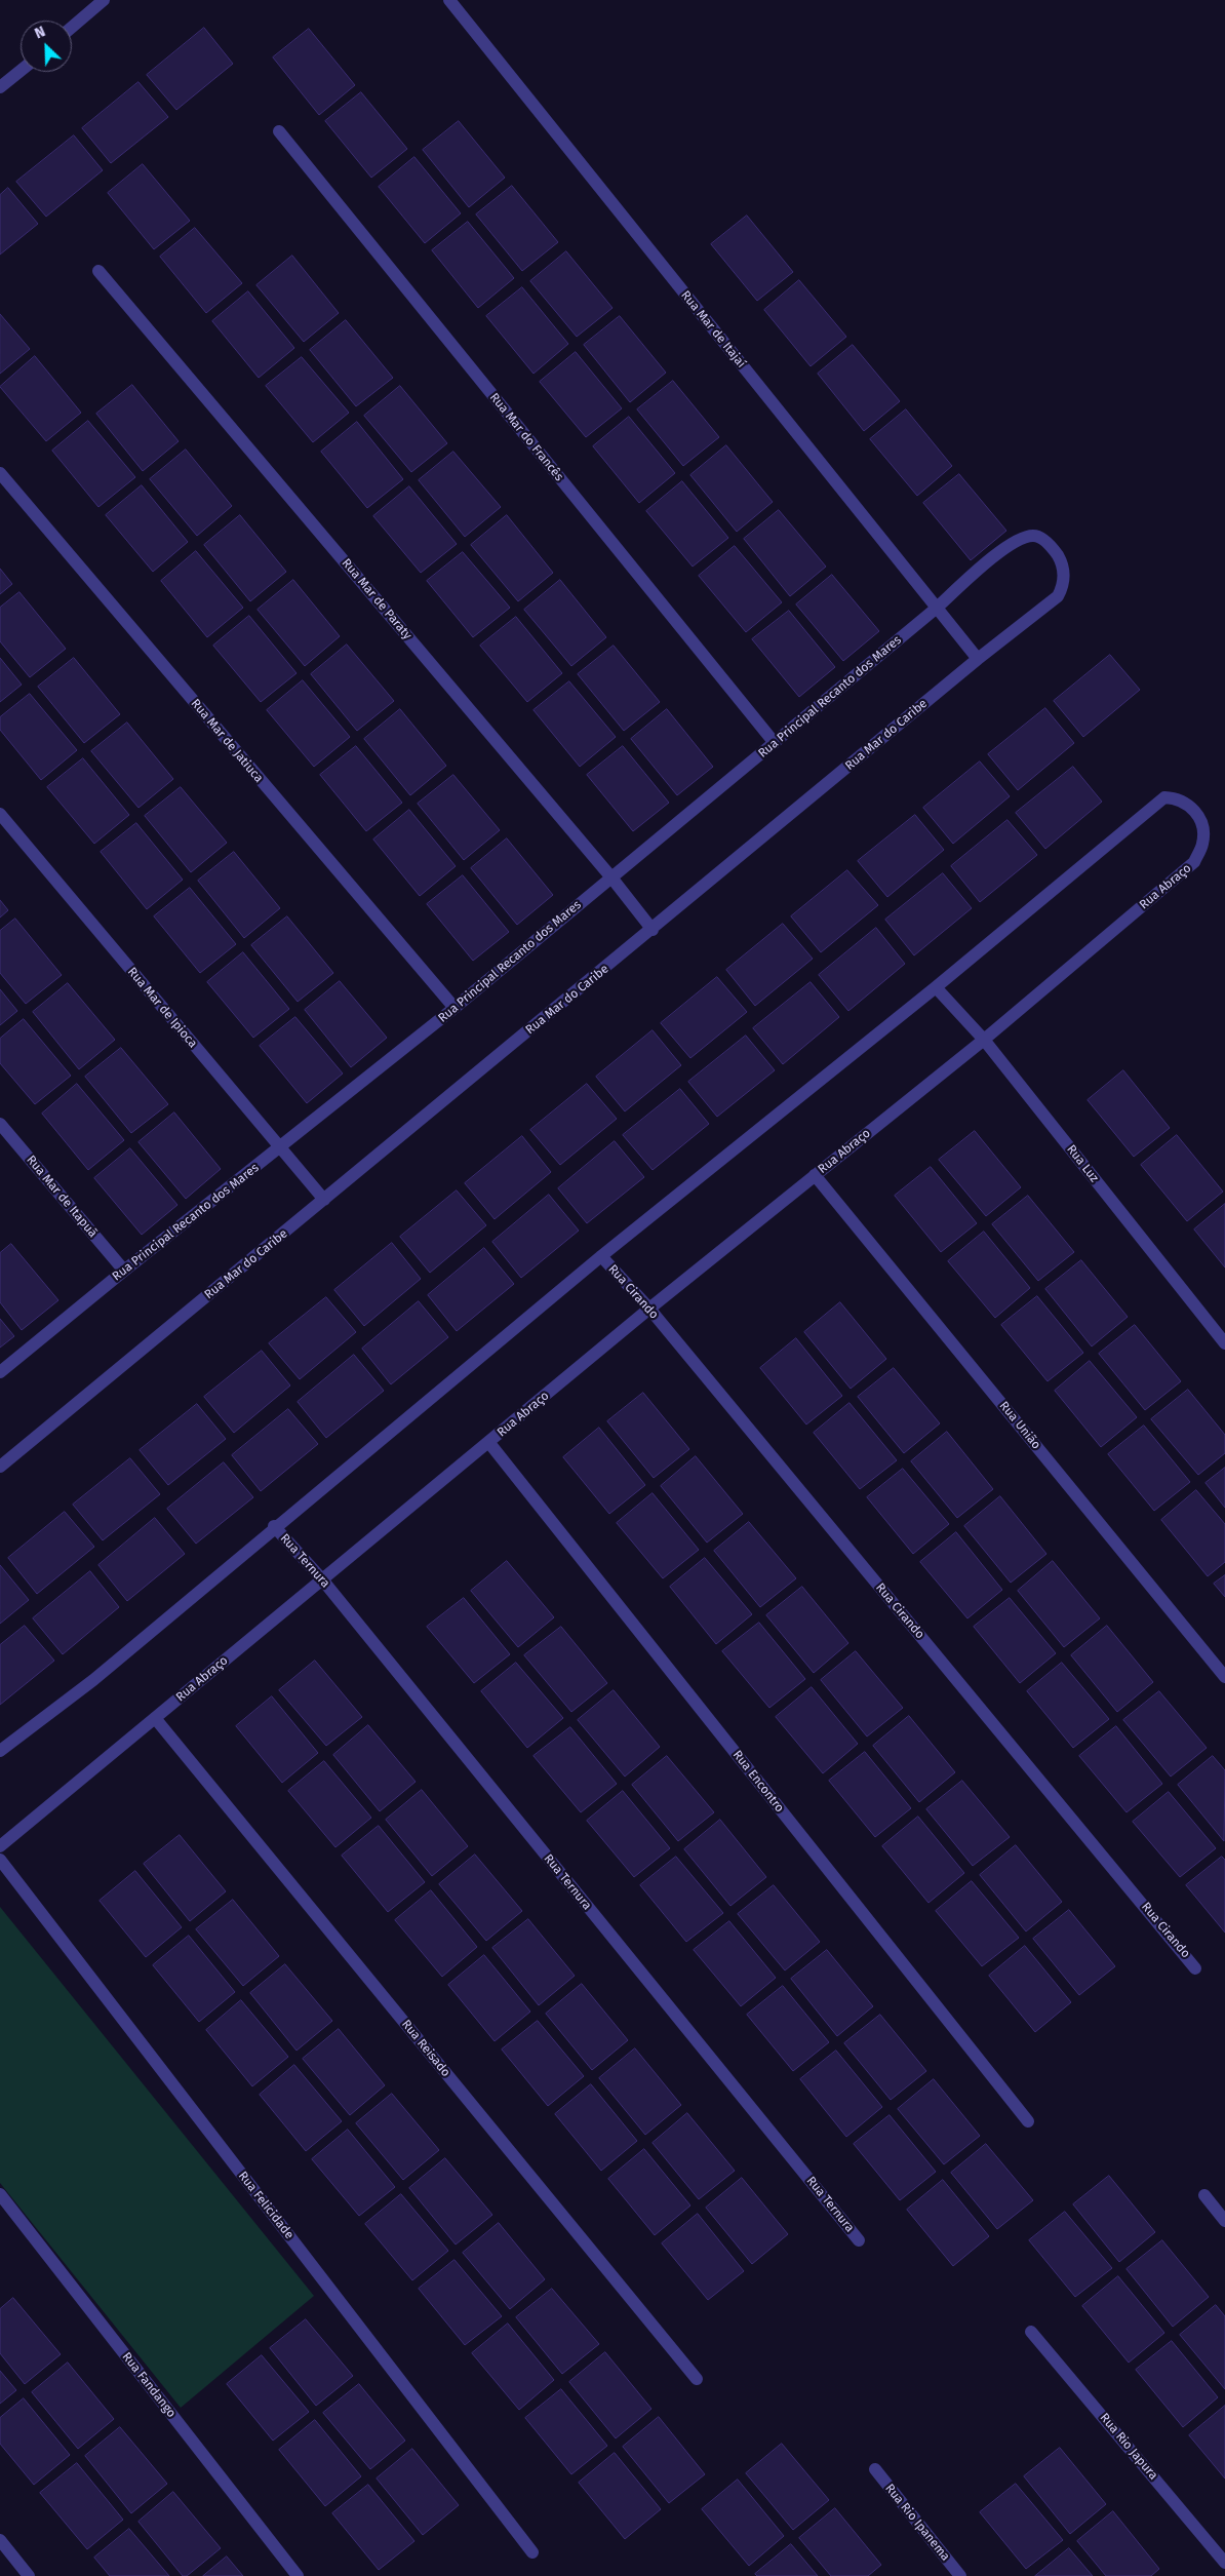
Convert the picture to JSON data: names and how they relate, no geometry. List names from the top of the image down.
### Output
{
  "streets": {
    "street": [
      "Rua Mar de Itajaí",
      "Rua Mar do Francês",
      "Rua Mar de Paraty",
      "Rua Principal Recanto dos Mares",
      "Rua Mar do Caribe",
      "Rua Mar de Jatiuca",
      "Rua Abraço",
      "Rua Mar de Ipioca",
      "Rua Luz",
      "Rua Mar de Itapuã",
      "Rua Cirando",
      "Rua União",
      "Rua Ternura",
      "Rua Encontro",
      "Rua Reisado",
      "Rua Felicidade",
      "Rua Fandango",
      "Rua Rio Japura",
      "Rua Rio Ipanema"
    ]
  },
  "crossings": [
    ["Rua Mar de Itajaí", "Rua Principal Recanto dos Mares"],
    ["Rua Mar de Itajaí", "Rua Mar do Caribe"],
    ["Rua Mar do Francês", "Rua Principal Recanto dos Mares"],
    ["Rua Mar de Paraty", "Rua Principal Recanto dos Mares"],
    ["Rua Mar de Paraty", "Rua Mar do Caribe"],
    ["Rua Principal Recanto dos Mares", "Rua Mar do Caribe"],
    ["Rua Principal Recanto dos Mares", "Rua Mar de Jatiuca"],
    ["Rua Principal Recanto dos Mares", "Rua Mar de Ipioca"],
    ["Rua Principal Recanto dos Mares", "Rua Mar de Itapuã"],
    ["Rua Mar do Caribe", "Rua Mar de Ipioca"],
    ["Rua Abraço", "Rua Luz"],
    ["Rua Abraço", "Rua Cirando"],
    ["Rua Abraço", "Rua União"],
    ["Rua Abraço", "Rua Ternura"],
    ["Rua Abraço", "Rua Encontro"],
    ["Rua Abraço", "Rua Reisado"]
  ],
  "north": "top left"
}
